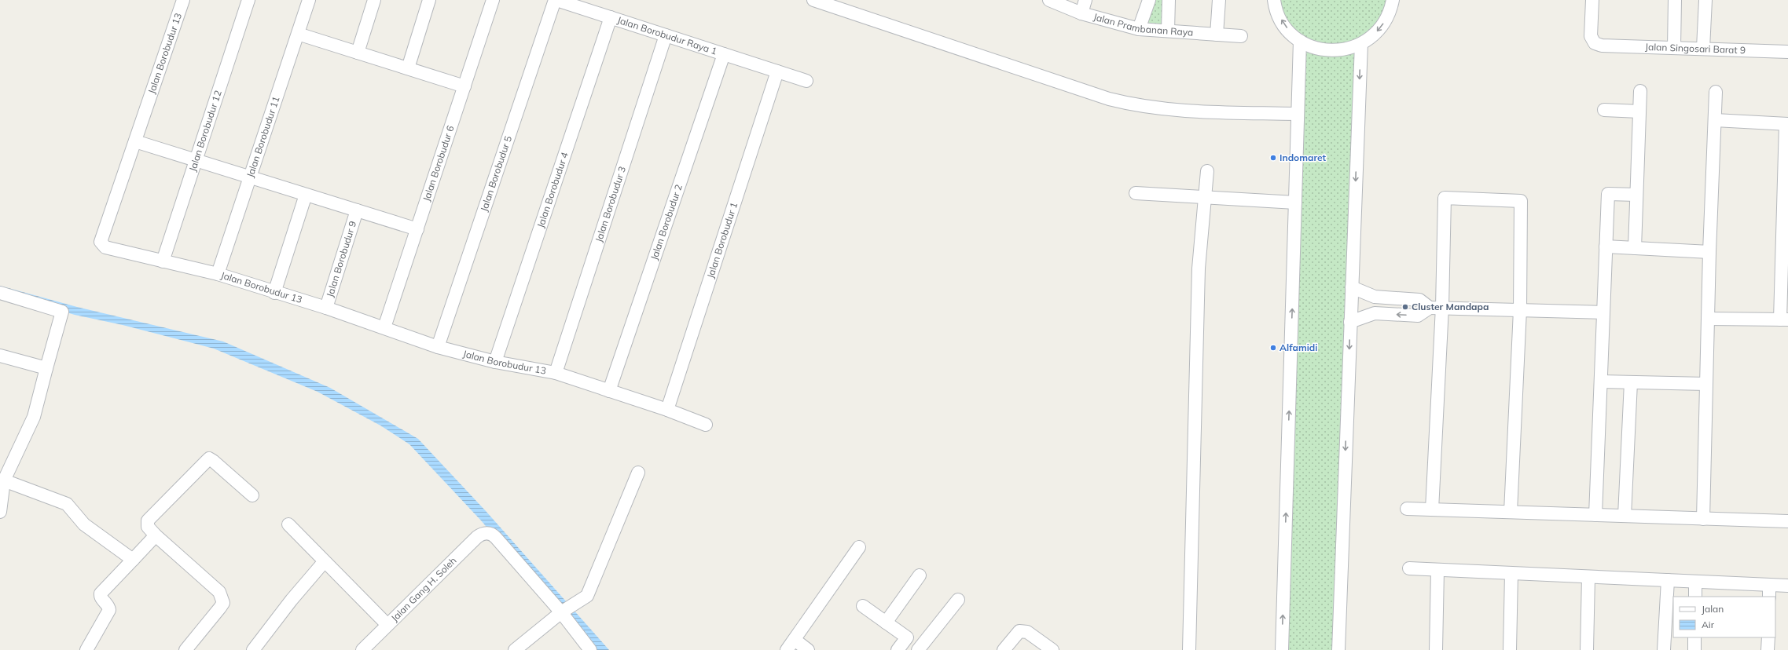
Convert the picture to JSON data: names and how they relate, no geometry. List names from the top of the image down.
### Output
{
  "streets": {
    "street": [
      "Jalan Prambanan Raya",
      "Jalan Borobudur Raya 1",
      "Jalan Singosari Barat 9",
      "Jalan Borobudur 13",
      "Jalan Borobudur 12",
      "Jalan Borobudur 11",
      "Jalan Borobudur 6",
      "Jalan Borobudur 5",
      "Jalan Borobudur 4",
      "Jalan Borobudur 3",
      "Jalan Borobudur 2",
      "Jalan Borobudur 1",
      "Jalan Borobudur 9",
      "Jalan Gang H. Soleh"
    ]
  },
  "crossings": [
    ["Jalan Borobudur Raya 1", "Jalan Borobudur 5"],
    ["Jalan Borobudur Raya 1", "Jalan Borobudur 4"],
    ["Jalan Borobudur Raya 1", "Jalan Borobudur 3"],
    ["Jalan Borobudur Raya 1", "Jalan Borobudur 2"],
    ["Jalan Borobudur Raya 1", "Jalan Borobudur 1"],
    ["Jalan Borobudur 13", "Jalan Borobudur 12"],
    ["Jalan Borobudur 13", "Jalan Borobudur 11"],
    ["Jalan Borobudur 13", "Jalan Borobudur 6"],
    ["Jalan Borobudur 13", "Jalan Borobudur 5"],
    ["Jalan Borobudur 13", "Jalan Borobudur 4"],
    ["Jalan Borobudur 13", "Jalan Borobudur 3"],
    ["Jalan Borobudur 13", "Jalan Borobudur 2"],
    ["Jalan Borobudur 13", "Jalan Borobudur 1"],
    ["Jalan Borobudur 13", "Jalan Borobudur 9"]
  ],
  "places": ["Indomaret", "Cluster Mandapa", "Alfamidi"],
  "legend": ["Jalan", "Air"]
}
